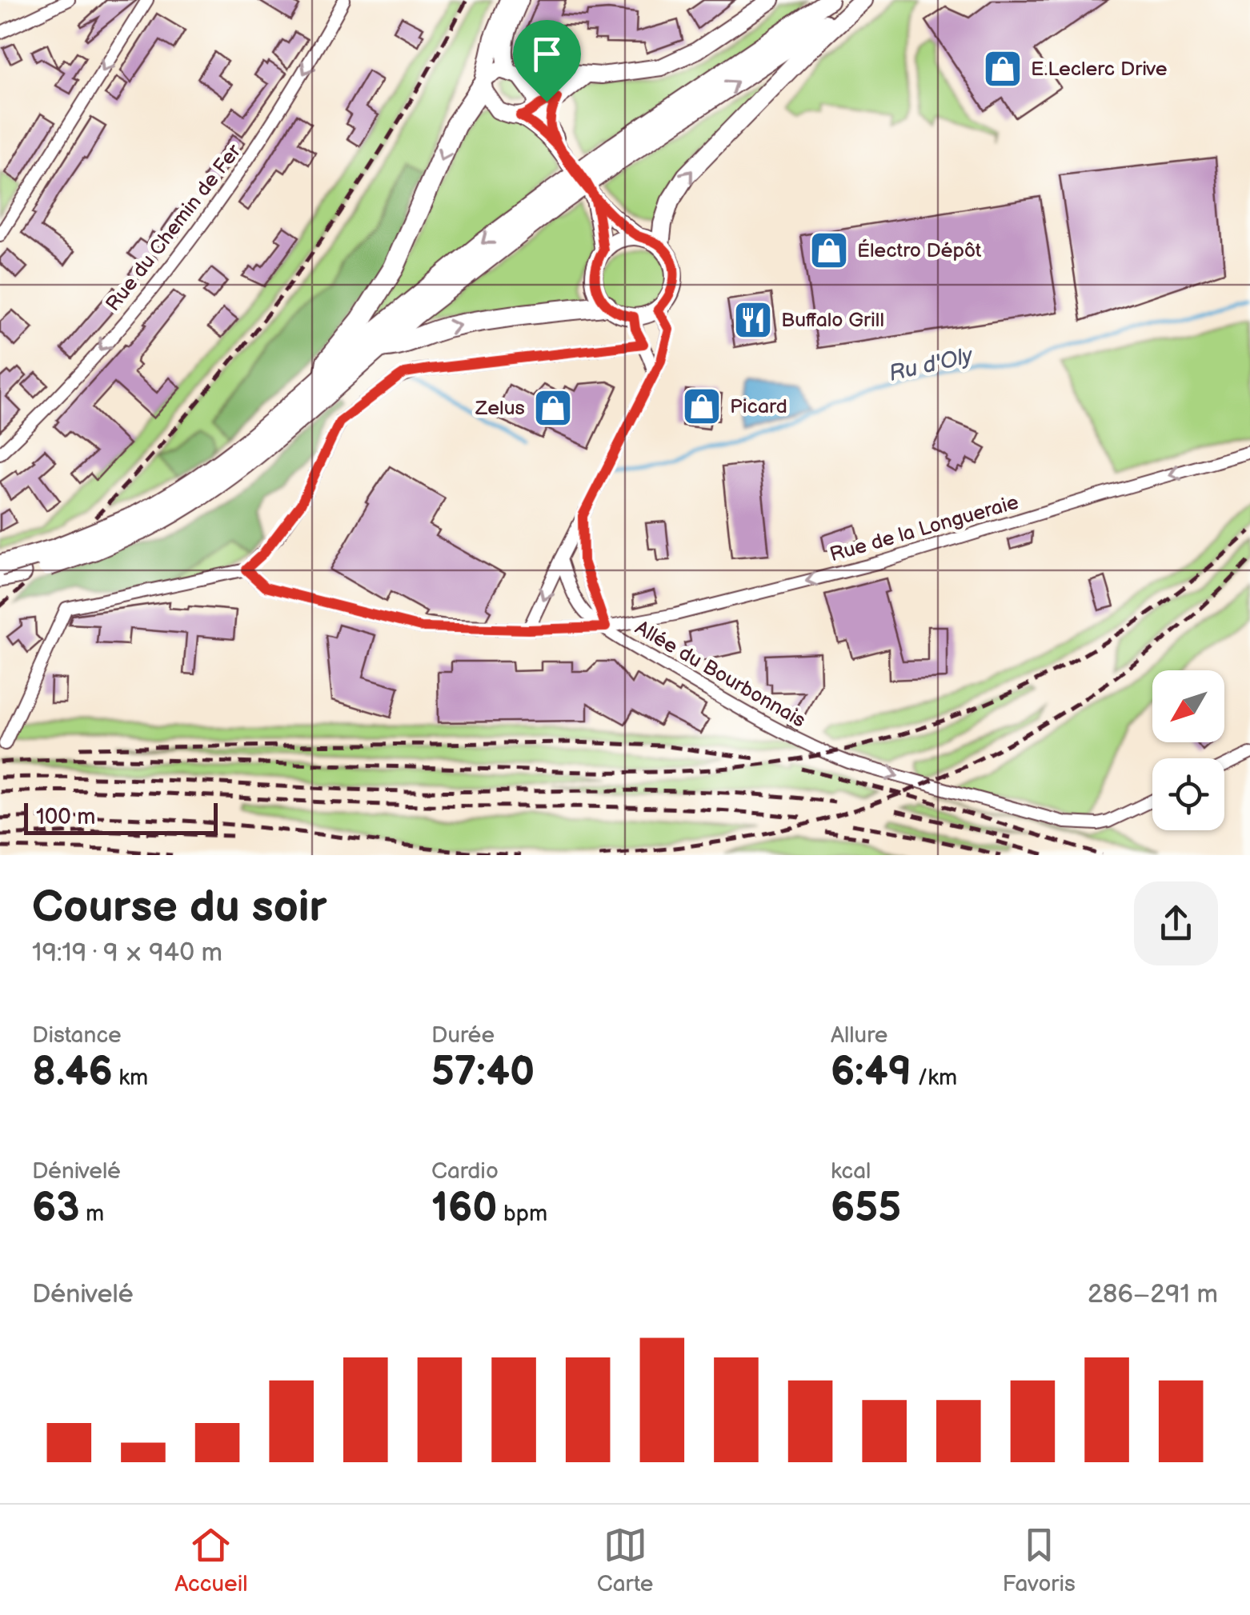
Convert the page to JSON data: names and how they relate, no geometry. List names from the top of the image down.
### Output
{
  "streets": {
    "street": ["Rue du Chemin de Fer", "Rue de la Longueraie", "Allée du Bourbonnais"]
  },
  "crossings": [
    ["Rue de la Longueraie", "Allée du Bourbonnais"]
  ],
  "one_way": ["Rue du Chemin de Fer", "Rue de la Longueraie", "Allée du Bourbonnais"],
  "water": ["Ru d'Oly"],
  "places": {
    "shop": [
      "E.Leclerc Drive",
      "Électro Dépôt",
      "Picard",
      "Zelus"
    ],
    "restaurant": ["Buffalo Grill"]
  },
  "scale_bar": "100 m",
  "north": "bottom left",
  "page": {
    "scale": "100 m",
    "heading": ["Course du soir", "19:19 · 9 × 940 m"],
    "stats": [
      ["Distance", "8.46 km"],
      ["Durée", "57:40"],
      ["Allure", "6:49 /km"],
      ["Dénivelé", "63 m"],
      ["Cardio", "160 bpm"],
      ["kcal", "655"]
    ],
    "chart": ["Dénivelé", "286–291 m"],
    "tabs": ["Accueil", "Carte", "Favoris"]
  }
}
